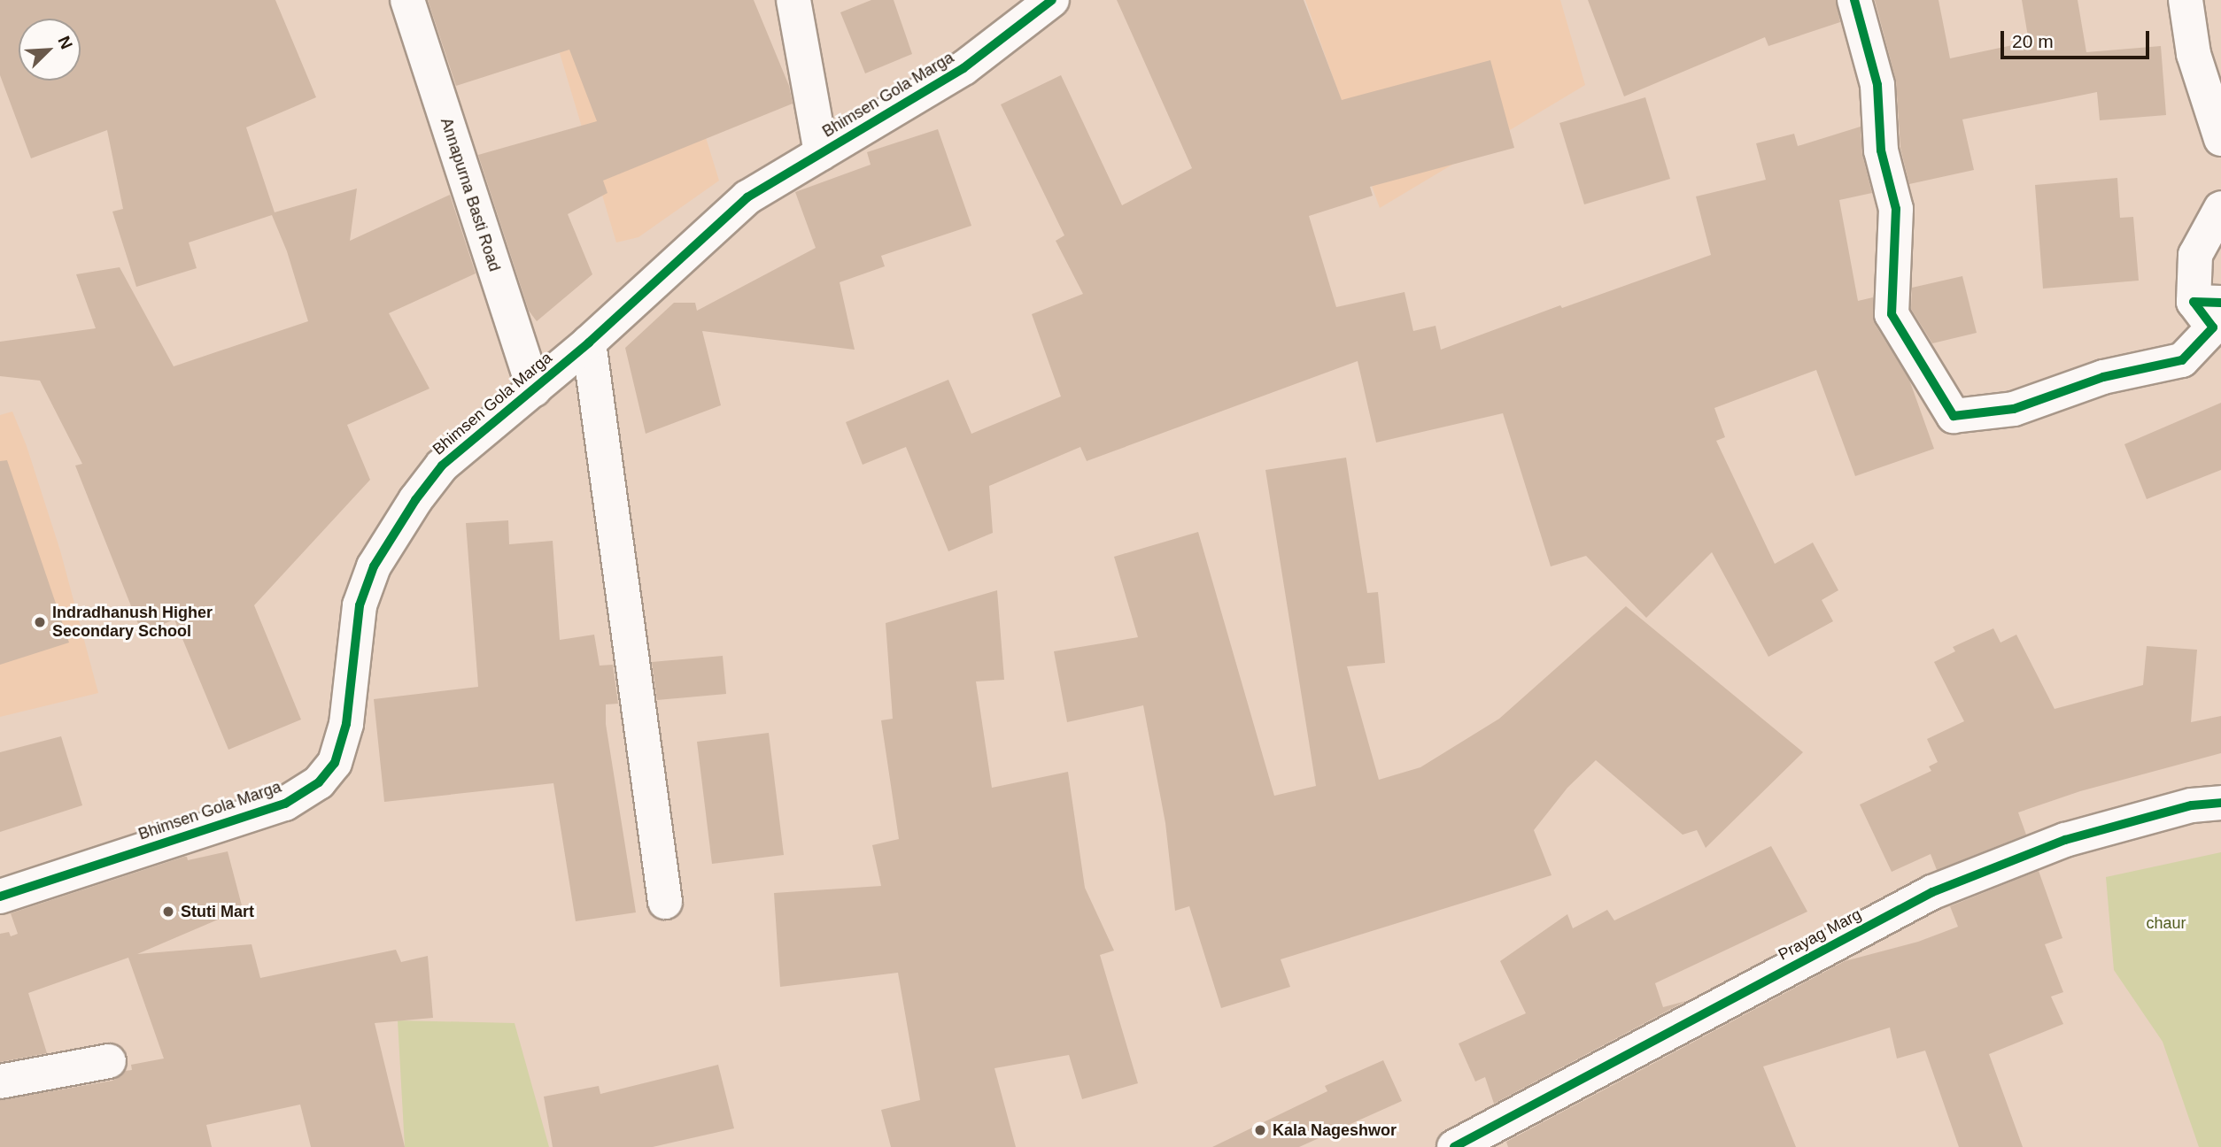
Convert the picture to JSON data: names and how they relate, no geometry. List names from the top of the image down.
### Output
{
  "streets": {
    "street": ["Bhimsen Gola Marga", "Annapurna Basti Road", "Prayag Marg"]
  },
  "crossings": [
    ["Bhimsen Gola Marga", "Annapurna Basti Road"]
  ],
  "parks": ["chaur"],
  "places": ["Indradhanush Higher Secondary School", "Stuti Mart", "Kala Nageshwor"],
  "scale_bar": "20 m",
  "north": "top right"
}
